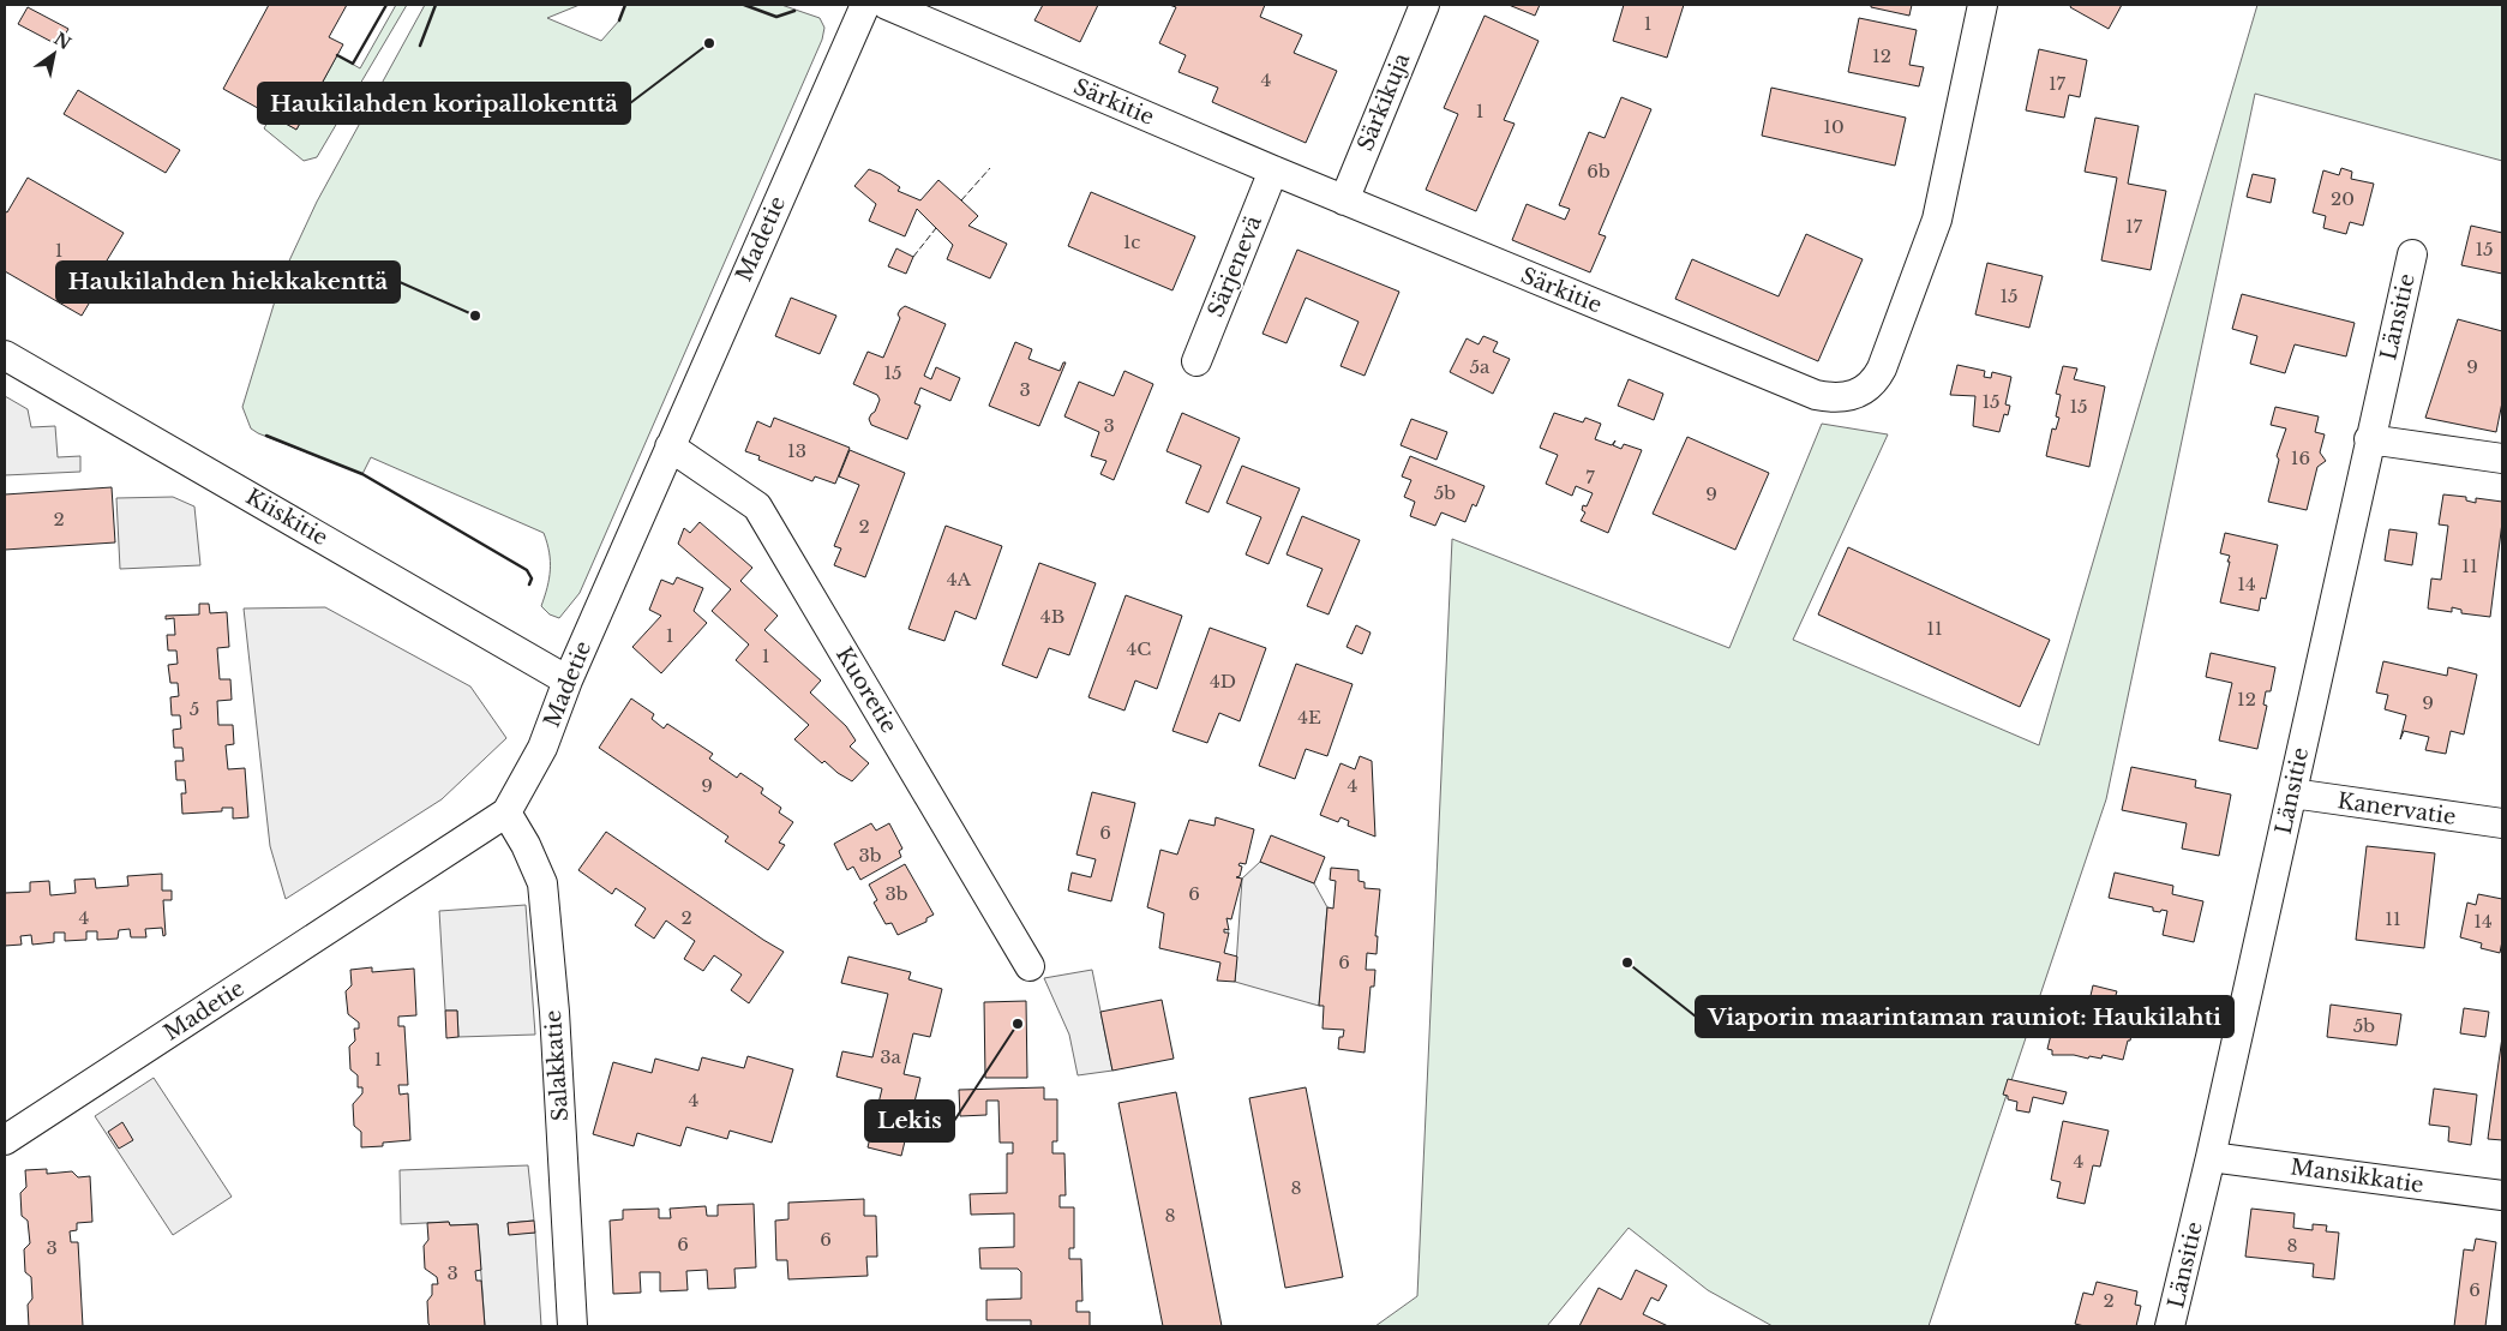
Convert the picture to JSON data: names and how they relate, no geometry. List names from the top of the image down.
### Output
{
  "streets": {
    "street": [
      "Särkitie",
      "Särkikuja",
      "Madetie",
      "Särjenevä",
      "Länsitie",
      "Kiiskitie",
      "Kuoretie",
      "Kanervatie",
      "Salakkatie",
      "Mansikkatie"
    ]
  },
  "crossings": [
    ["Särkitie", "Särkikuja"],
    ["Särkitie", "Särjenevä"],
    ["Madetie", "Kiiskitie"],
    ["Madetie", "Kuoretie"],
    ["Madetie", "Salakkatie"],
    ["Länsitie", "Kanervatie"],
    ["Länsitie", "Mansikkatie"]
  ],
  "places": [
    "Haukilahden koripallokenttä",
    "Haukilahden hiekkakenttä",
    "Viaporin maarintaman rauniot: Haukilahti",
    "Lekis"
  ],
  "house_numbers": [
    "1",
    "12",
    "4",
    "17",
    "1",
    "10",
    "6b",
    "20",
    "17",
    "1c",
    "15",
    "1",
    "15",
    "5a",
    "9",
    "15",
    "3",
    "15",
    "15",
    "3",
    "13",
    "16",
    "7",
    "5b",
    "9",
    "2",
    "2",
    "11",
    "4A",
    "14",
    "4B",
    "11",
    "1",
    "4C",
    "1",
    "4D",
    "12",
    "9",
    "5",
    "4E",
    "9",
    "4",
    "6",
    "3b",
    "3b",
    "6",
    "4",
    "2",
    "11",
    "14",
    "6",
    "5b",
    "3a",
    "1",
    "4",
    "4",
    "8",
    "8",
    "6",
    "6",
    "8",
    "3",
    "3",
    "6",
    "2"
  ],
  "north": "top right"
}
